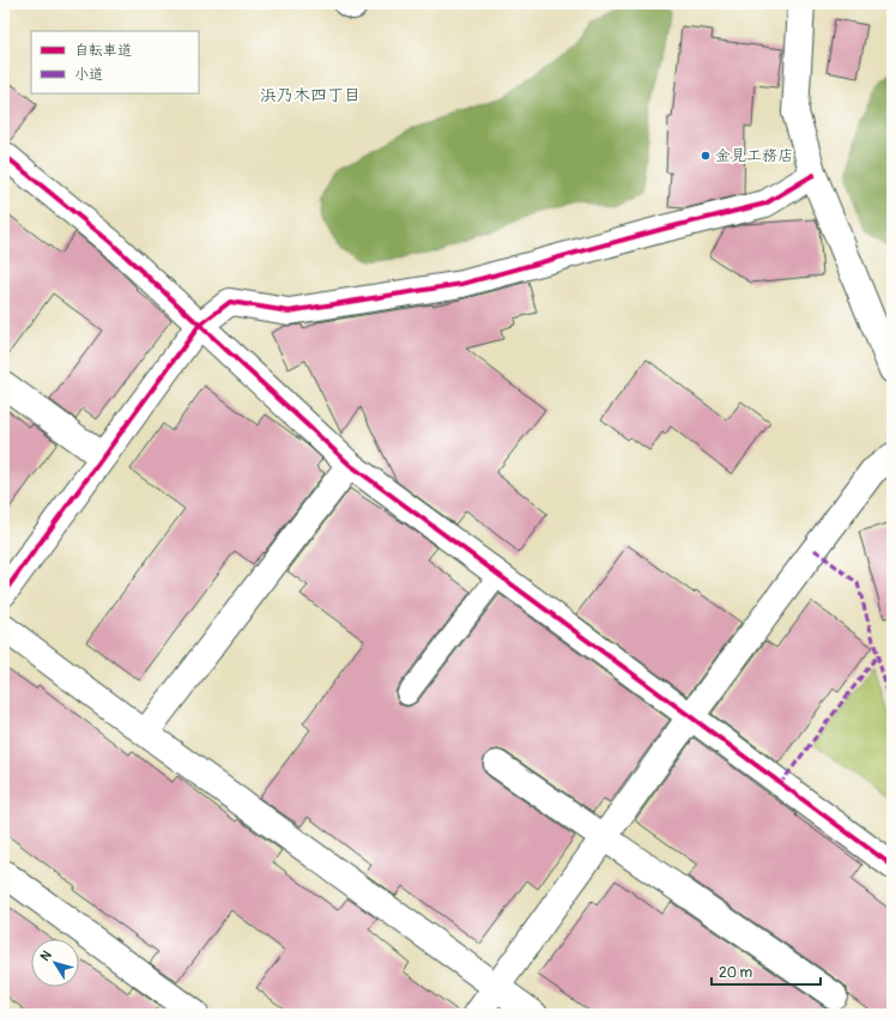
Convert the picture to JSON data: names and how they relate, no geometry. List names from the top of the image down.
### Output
{
  "districts": ["浜乃木四丁目"],
  "places": ["金見工務店"],
  "legend": ["自転車道", "小道"],
  "scale_bar": "20 m",
  "north": "top left"
}
